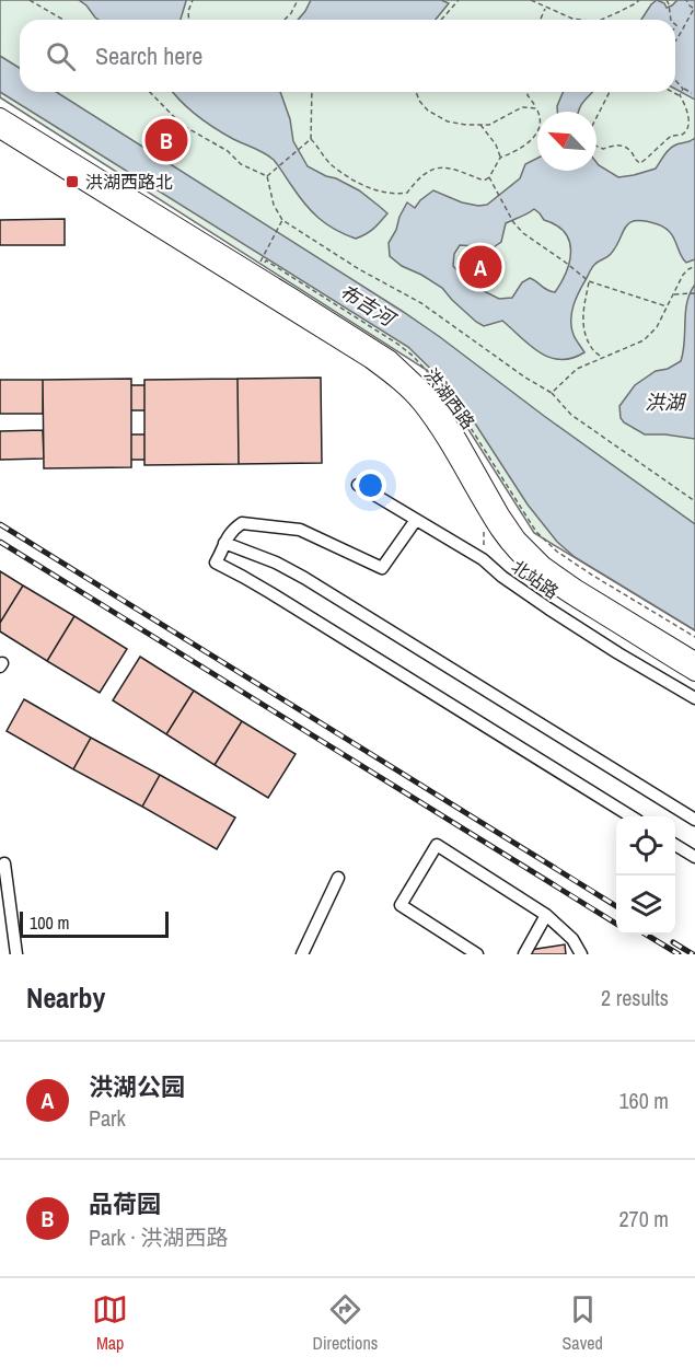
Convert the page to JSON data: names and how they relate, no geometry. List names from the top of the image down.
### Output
{
  "streets": {
    "main road": ["洪湖西路"],
    "street": ["北站路"]
  },
  "water": ["布吉河", "洪湖"],
  "places": {
    "transit": ["洪湖西路北"]
  },
  "scale_bar": "100 m",
  "north": "top left",
  "page": {
    "search": "Search here",
    "pins": ["B", "A"],
    "scale": "100 m",
    "heading": ["Nearby", "2 results"],
    "list": [
      {
        "mark": "A",
        "name": "洪湖公园",
        "note": "Park",
        "value": "160 m"
      },
      {
        "mark": "B",
        "name": "品荷园",
        "note": "Park · 洪湖西路",
        "value": "270 m"
      }
    ],
    "nav": ["Map", "Directions", "Saved"]
  }
}
